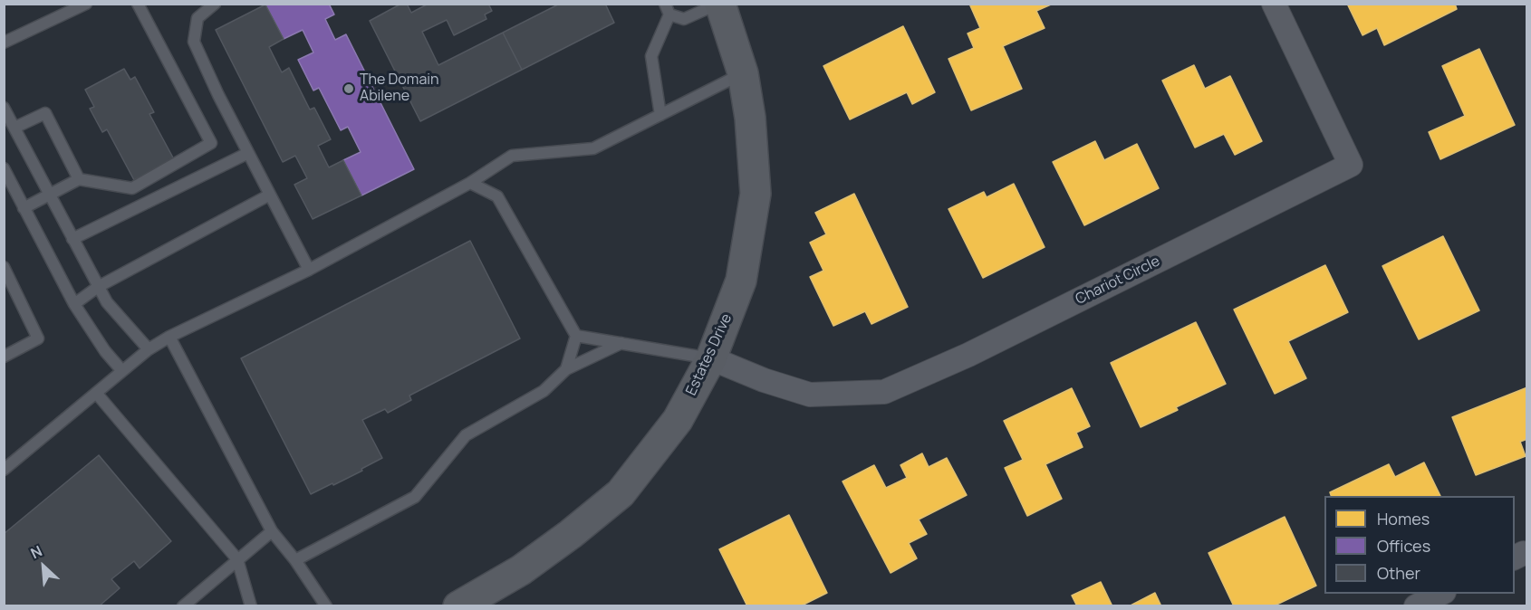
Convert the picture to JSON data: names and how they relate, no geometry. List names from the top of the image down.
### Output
{
  "streets": {
    "street": ["Chariot Circle", "Estates Drive"]
  },
  "crossings": [
    ["Chariot Circle", "Estates Drive"]
  ],
  "places": ["The Domain Abilene"],
  "legend": ["Homes", "Offices", "Other"],
  "north": "top left"
}
